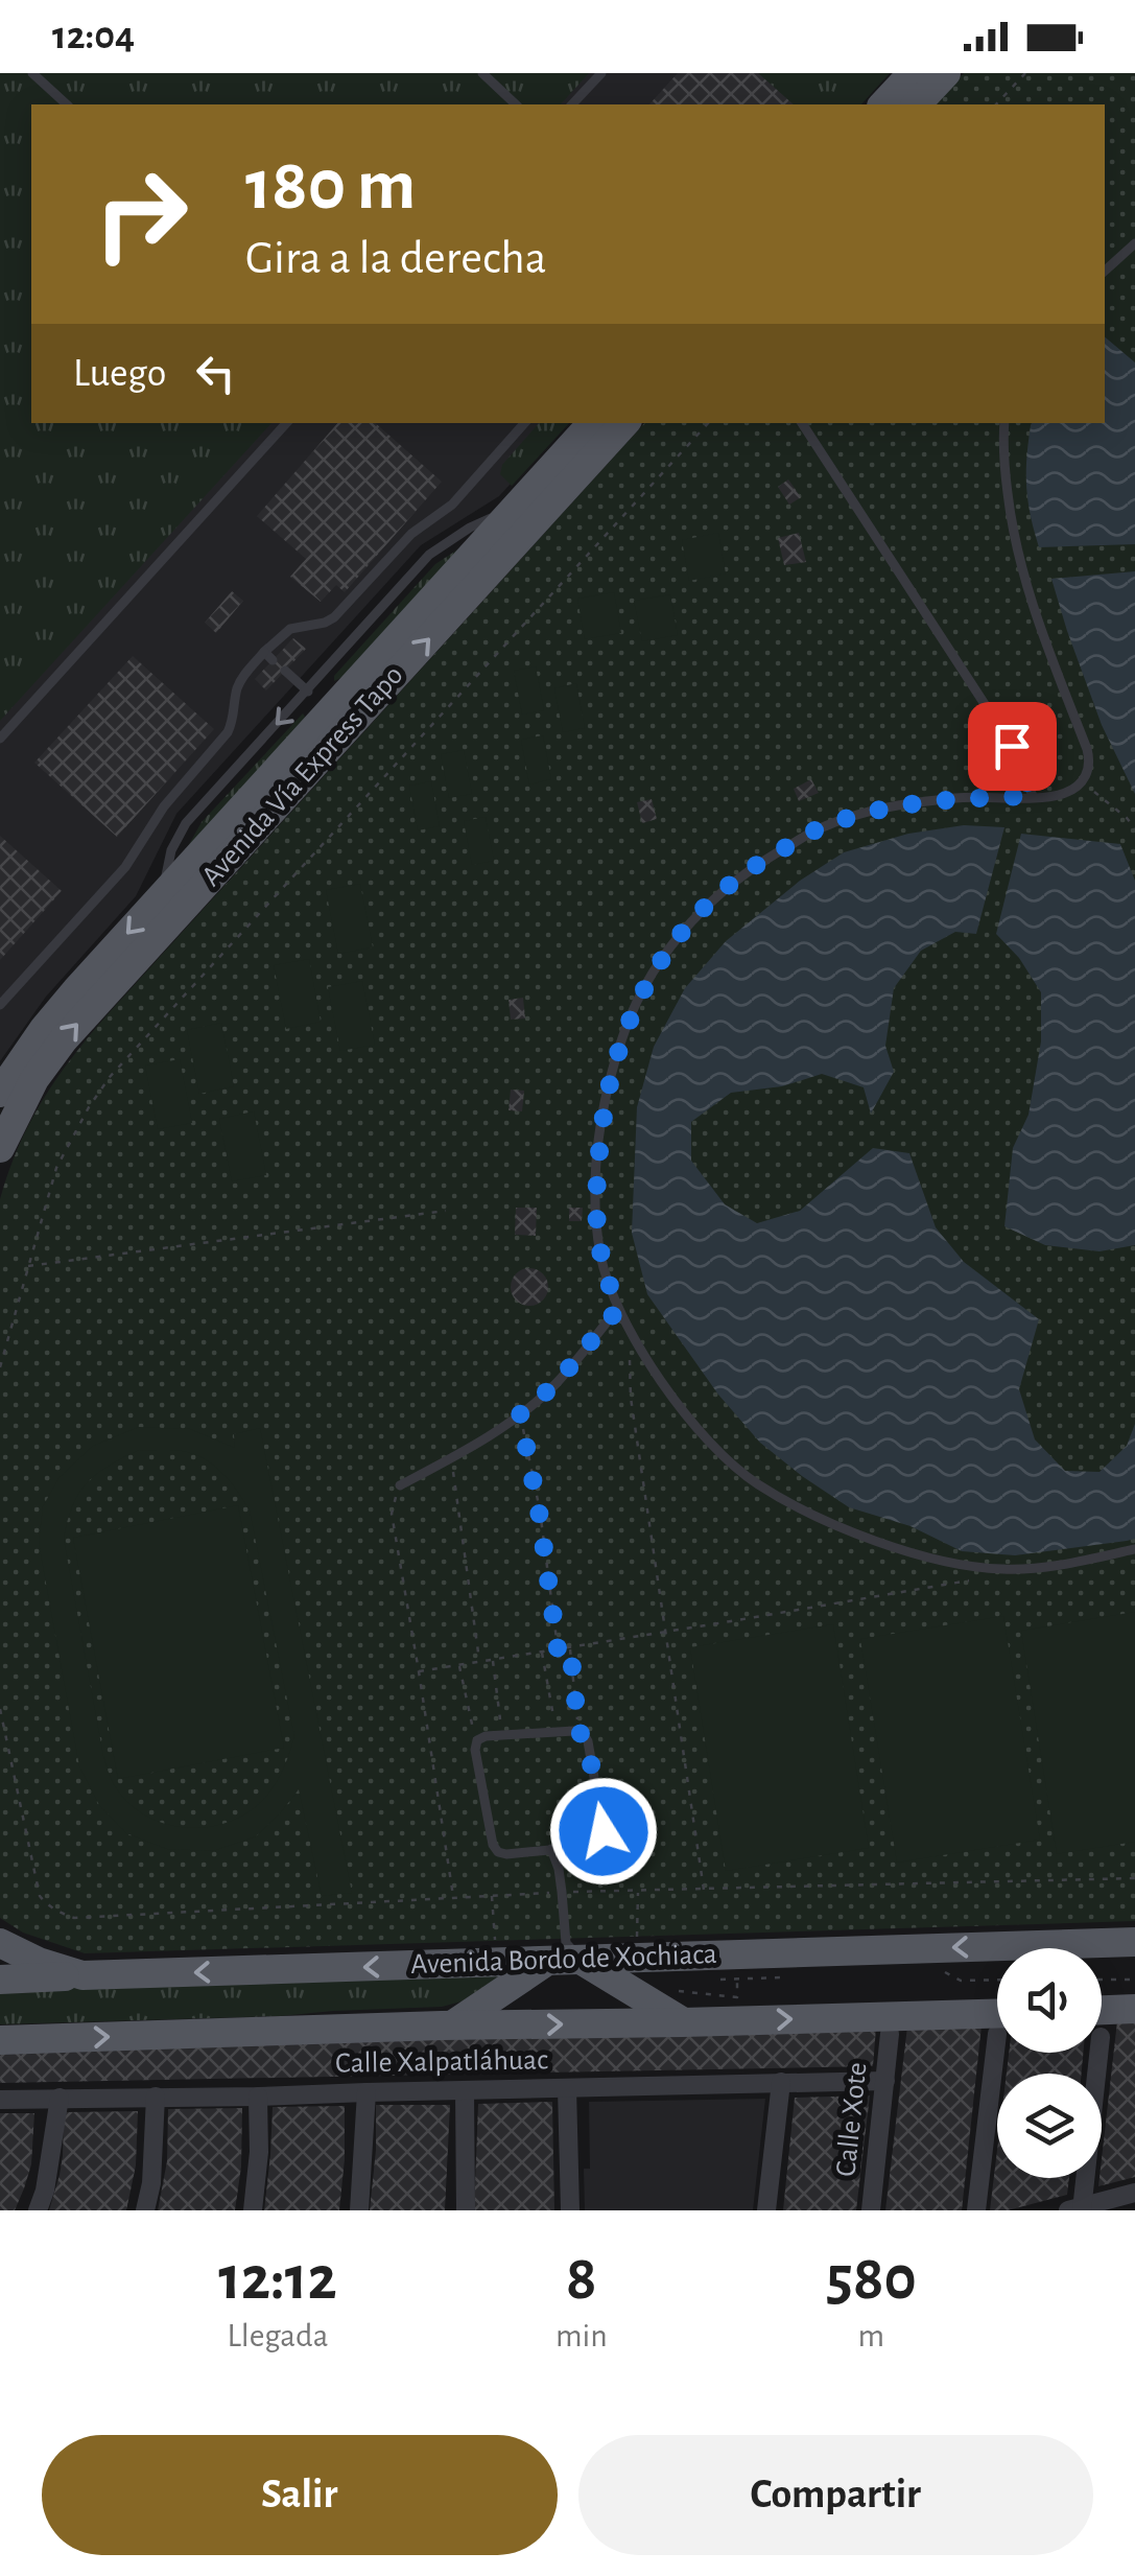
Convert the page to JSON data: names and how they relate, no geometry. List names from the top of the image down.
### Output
{
  "streets": {
    "main road": ["Avenida Vía Express Tapo", "Avenida Bordo de Xochiaca"],
    "street": ["Calle Xalpatláhuac", "Calle Xote"]
  },
  "crossings": [
    ["Calle Xalpatláhuac", "Calle Xote"]
  ],
  "page": {
    "status": "12:04",
    "turn": ["180 m", "Gira a la derecha"],
    "then": "Luego",
    "eta": [
      "12:12",
      "Llegada",
      "8",
      "min",
      "580",
      "m"
    ],
    "buttons": ["Salir", "Compartir"]
  }
}
